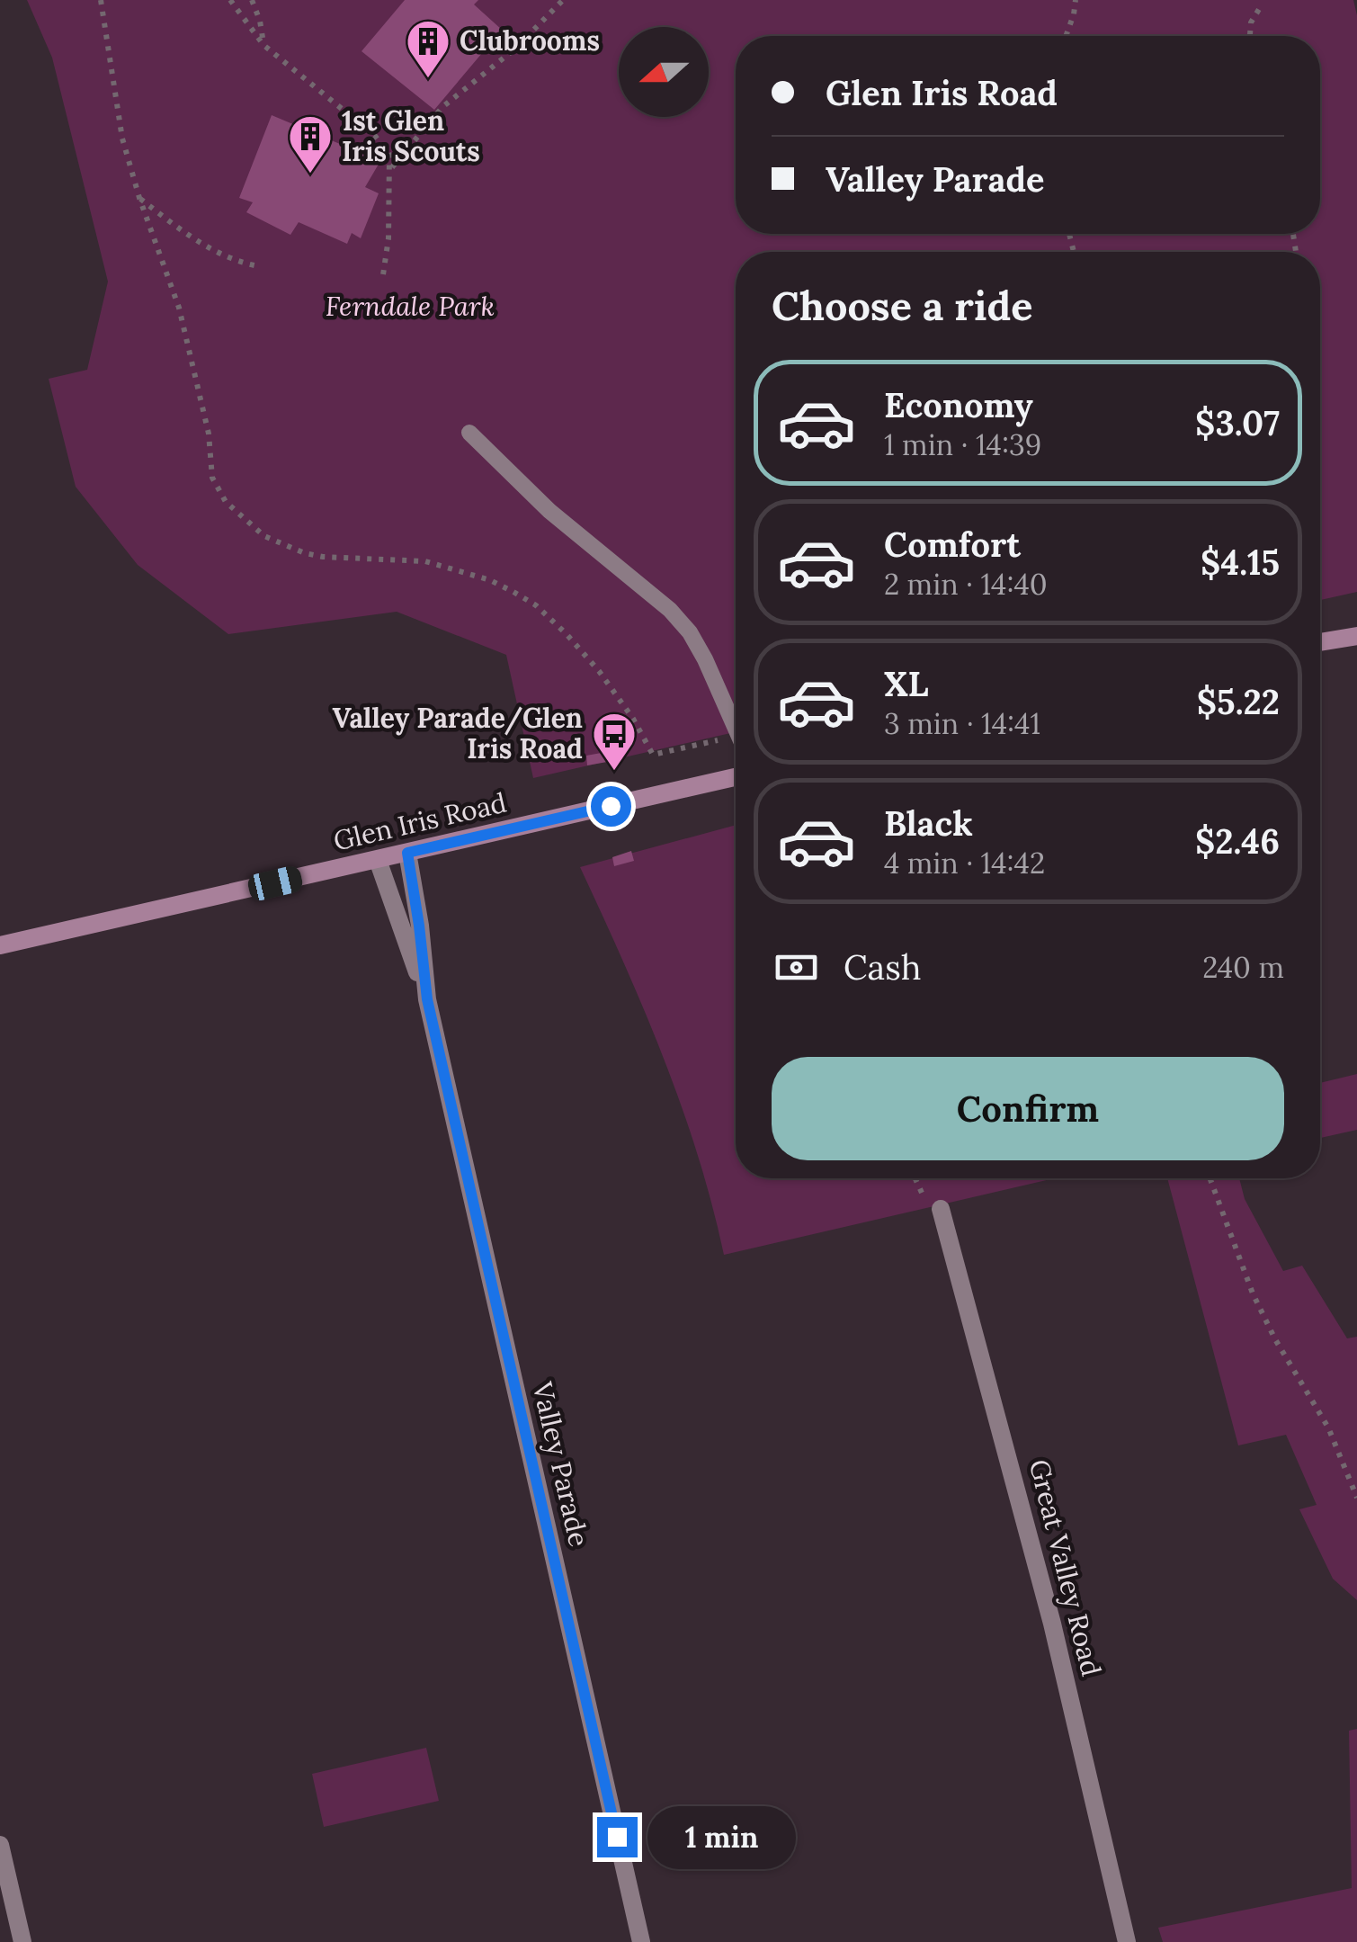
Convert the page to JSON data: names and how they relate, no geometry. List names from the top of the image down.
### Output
{
  "streets": {
    "main road": ["Glen Iris Road"],
    "street": ["Valley Parade", "Great Valley Road"]
  },
  "crossings": [
    ["Glen Iris Road", "Valley Parade"]
  ],
  "parks": ["Ferndale Park"],
  "places": {
    "building": ["Clubrooms", "1st Glen Iris Scouts"],
    "bus stop": ["Valley Parade/Glen Iris Road"]
  },
  "north": "left",
  "page": {
    "banner": ["Glen Iris Road", "Valley Parade"],
    "heading": "Choose a ride",
    "list": [
      {
        "name": "Economy",
        "note": "1 min · 14:39",
        "value": "$3.07"
      },
      {
        "name": "Comfort",
        "note": "2 min · 14:40",
        "value": "$4.15"
      },
      {
        "name": "XL",
        "note": "3 min · 14:41",
        "value": "$5.22"
      },
      {
        "name": "Black",
        "note": "4 min · 14:42",
        "value": "$2.46"
      }
    ],
    "pay": ["Cash", "240 m"],
    "buttons": "Confirm",
    "bubble": "1 min"
  }
}
